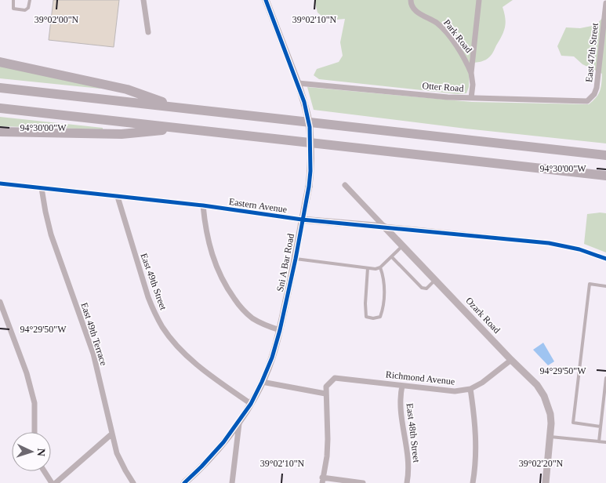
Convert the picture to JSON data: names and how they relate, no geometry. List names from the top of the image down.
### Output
{
  "streets": {
    "street": [
      "Park Road",
      "East 47th Street",
      "Otter Road",
      "Eastern Avenue",
      "Sni A Bar Road",
      "East 49th Street",
      "Ozark Road",
      "East 49th Terrace",
      "Richmond Avenue",
      "East 48th Street"
    ]
  },
  "crossings": [
    ["East 47th Street", "Otter Road"],
    ["Otter Road", "Sni A Bar Road"],
    ["Eastern Avenue", "Sni A Bar Road"],
    ["Eastern Avenue", "East 49th Street"],
    ["Eastern Avenue", "Ozark Road"],
    ["Eastern Avenue", "East 49th Terrace"],
    ["Sni A Bar Road", "East 49th Street"],
    ["Ozark Road", "Richmond Avenue"],
    ["Richmond Avenue", "East 48th Street"]
  ],
  "north": "right",
  "coordinates": [
    "39°02'00\"N",
    "39°02'10\"N",
    "94°30'00\"W",
    "94°29'50\"W",
    "39°02'20\"N"
  ]
}
